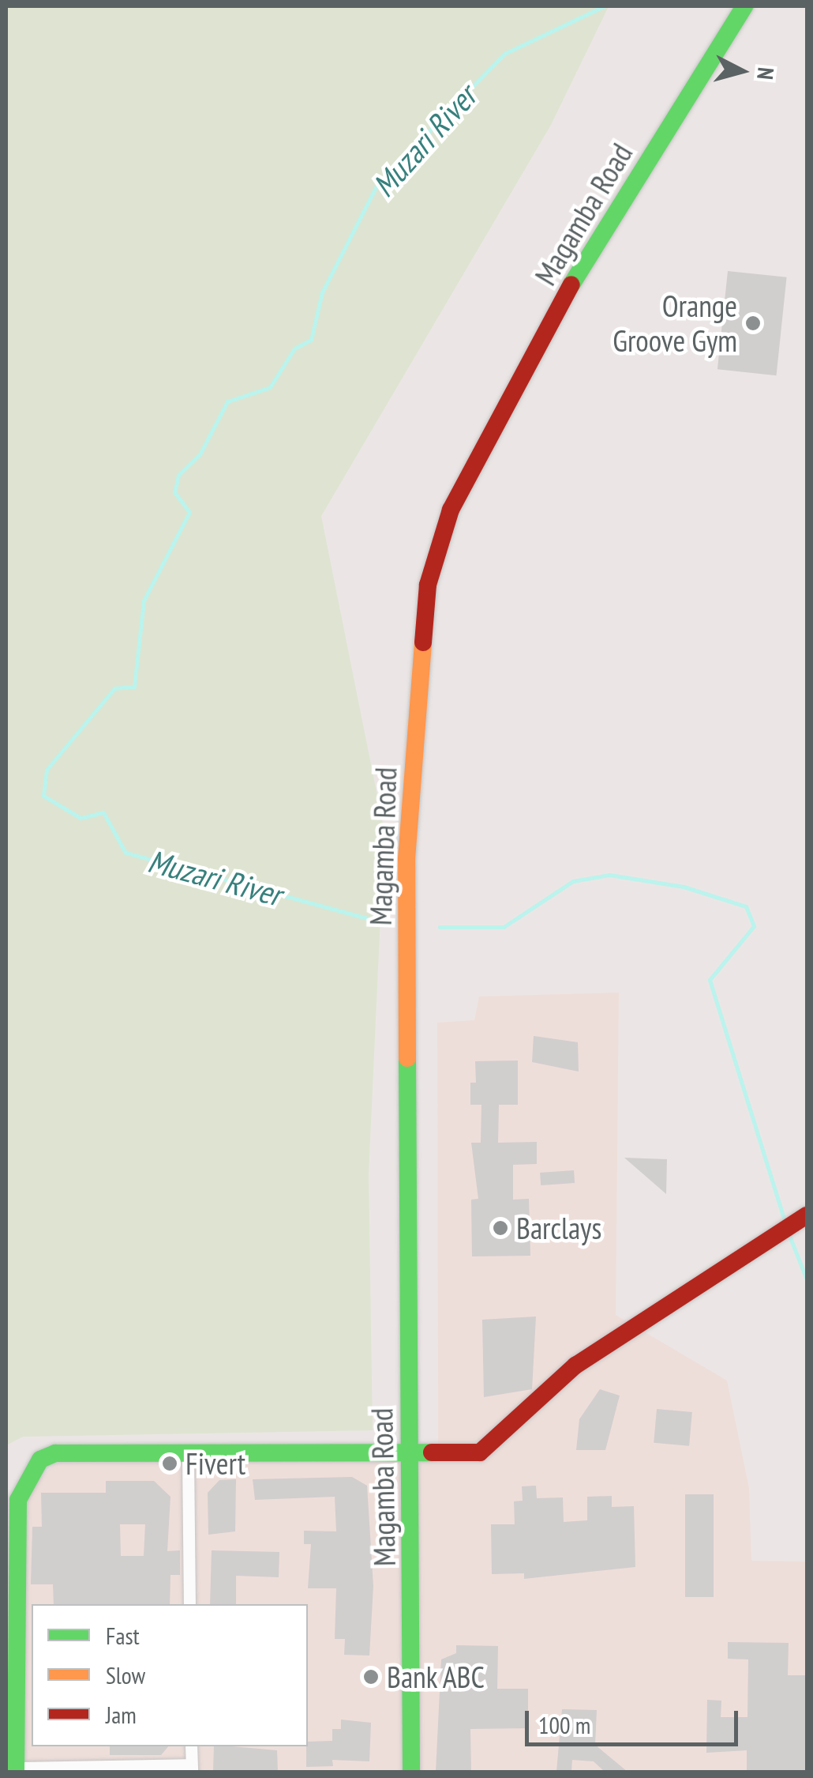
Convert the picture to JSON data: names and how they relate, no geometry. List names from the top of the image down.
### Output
{
  "streets": {
    "main road": ["Magamba Road"]
  },
  "water": ["Muzari River"],
  "places": [
    "Orange Groove Gym",
    "Barclays",
    "Fivert",
    "Bank ABC"
  ],
  "legend": ["Fast", "Slow", "Jam"],
  "scale_bar": "100 m",
  "north": "right"
}
